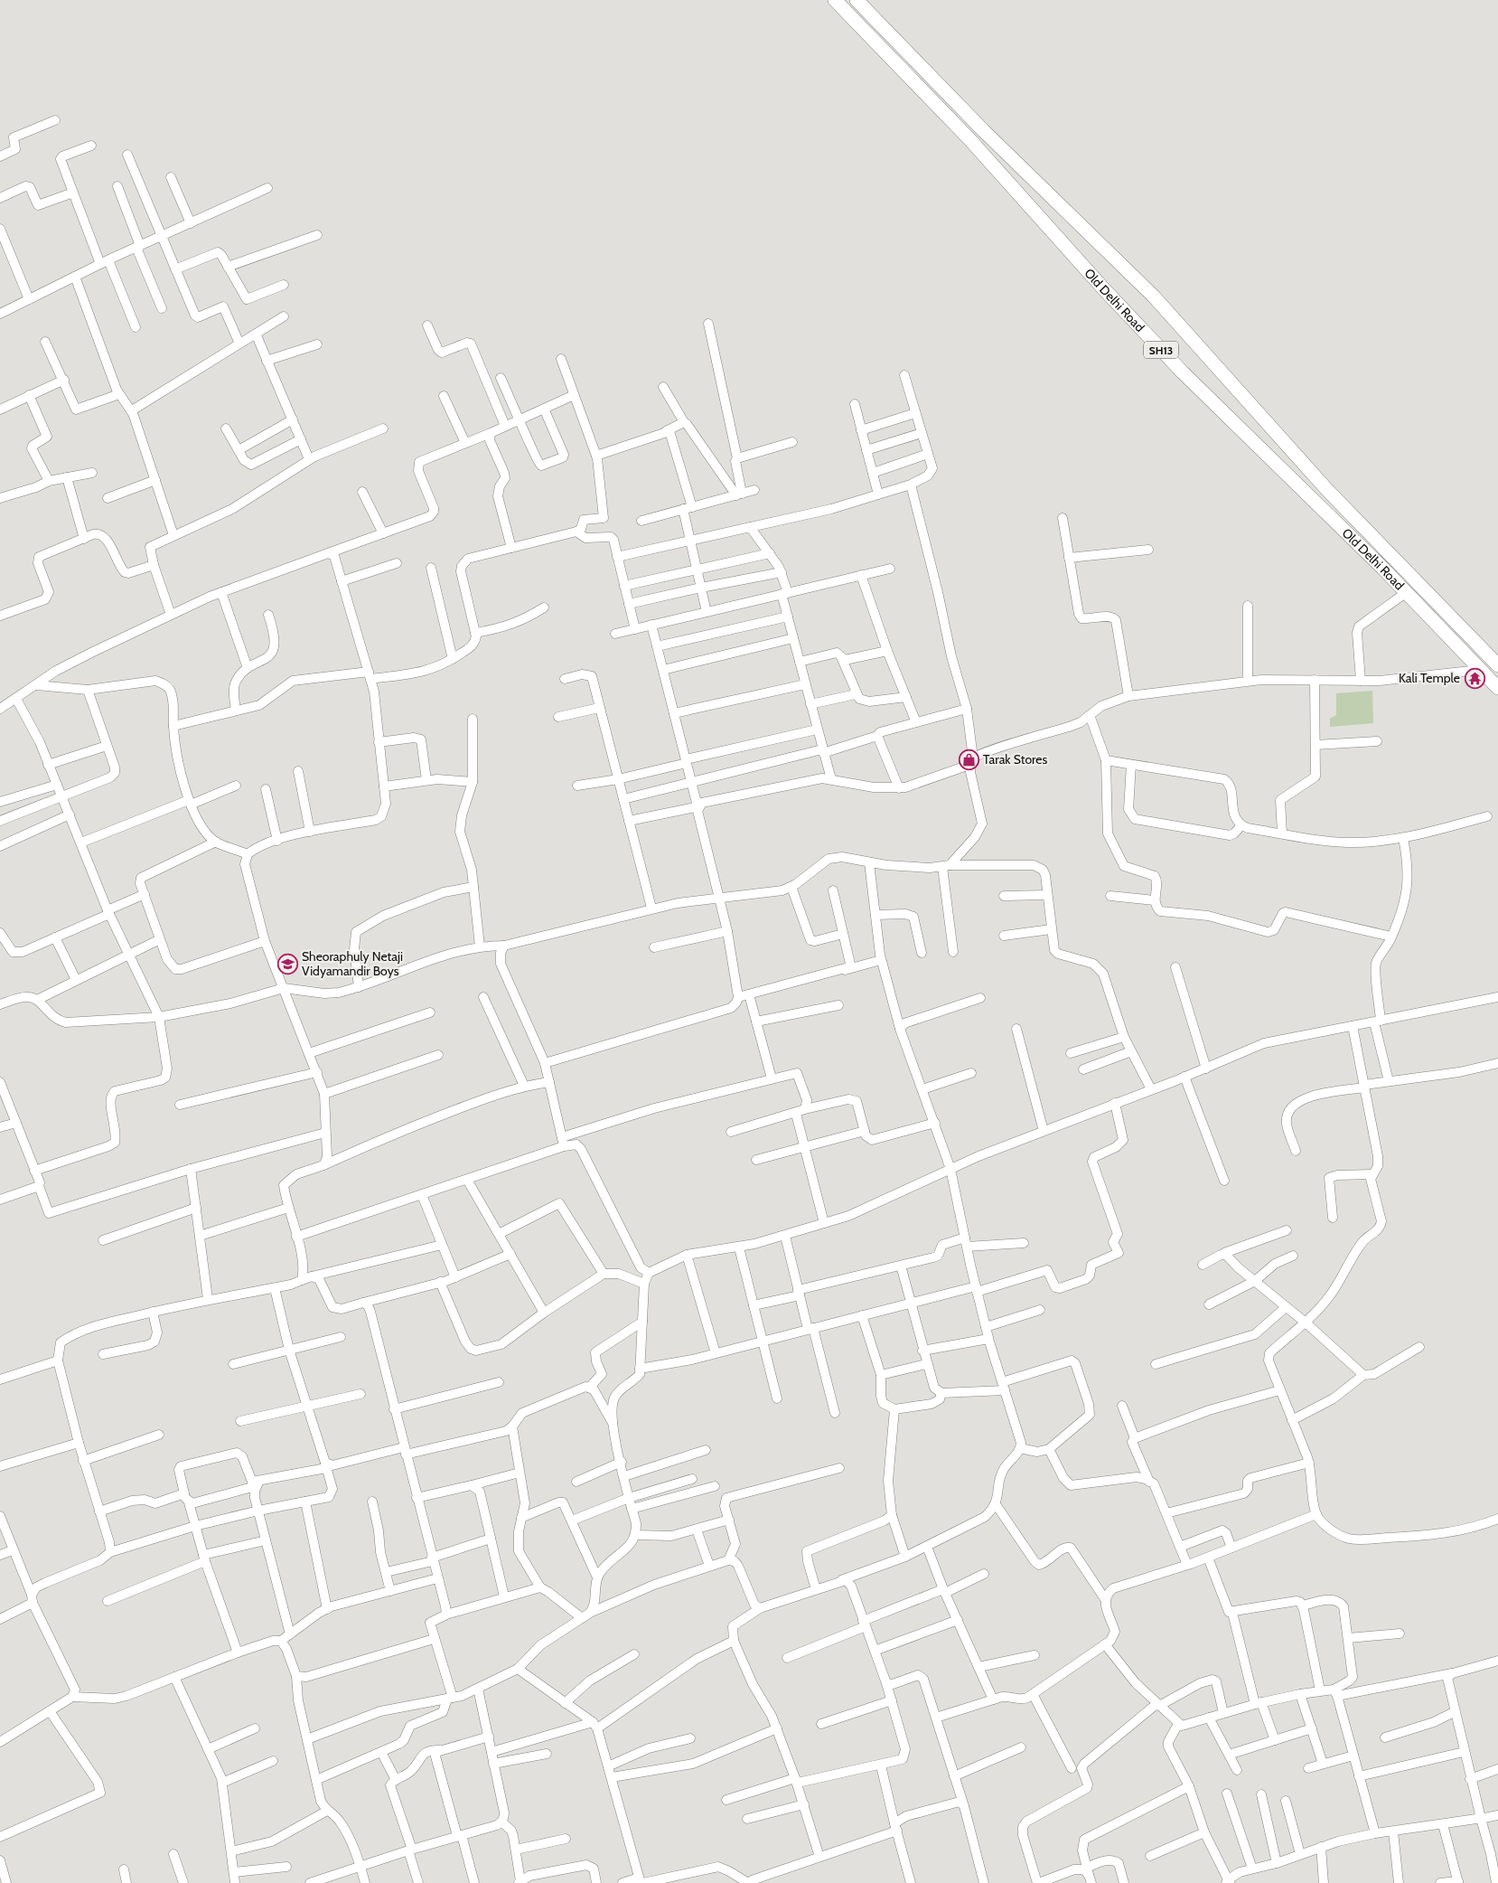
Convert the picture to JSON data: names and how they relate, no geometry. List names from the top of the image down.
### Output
{
  "streets": {
    "main road": ["Old Delhi Road", "SH13"]
  },
  "places": {
    "temple": ["Kali Temple"],
    "shop": ["Tarak Stores"],
    "school or university": ["Sheoraphuly Netaji Vidyamandir Boys"]
  }
}
